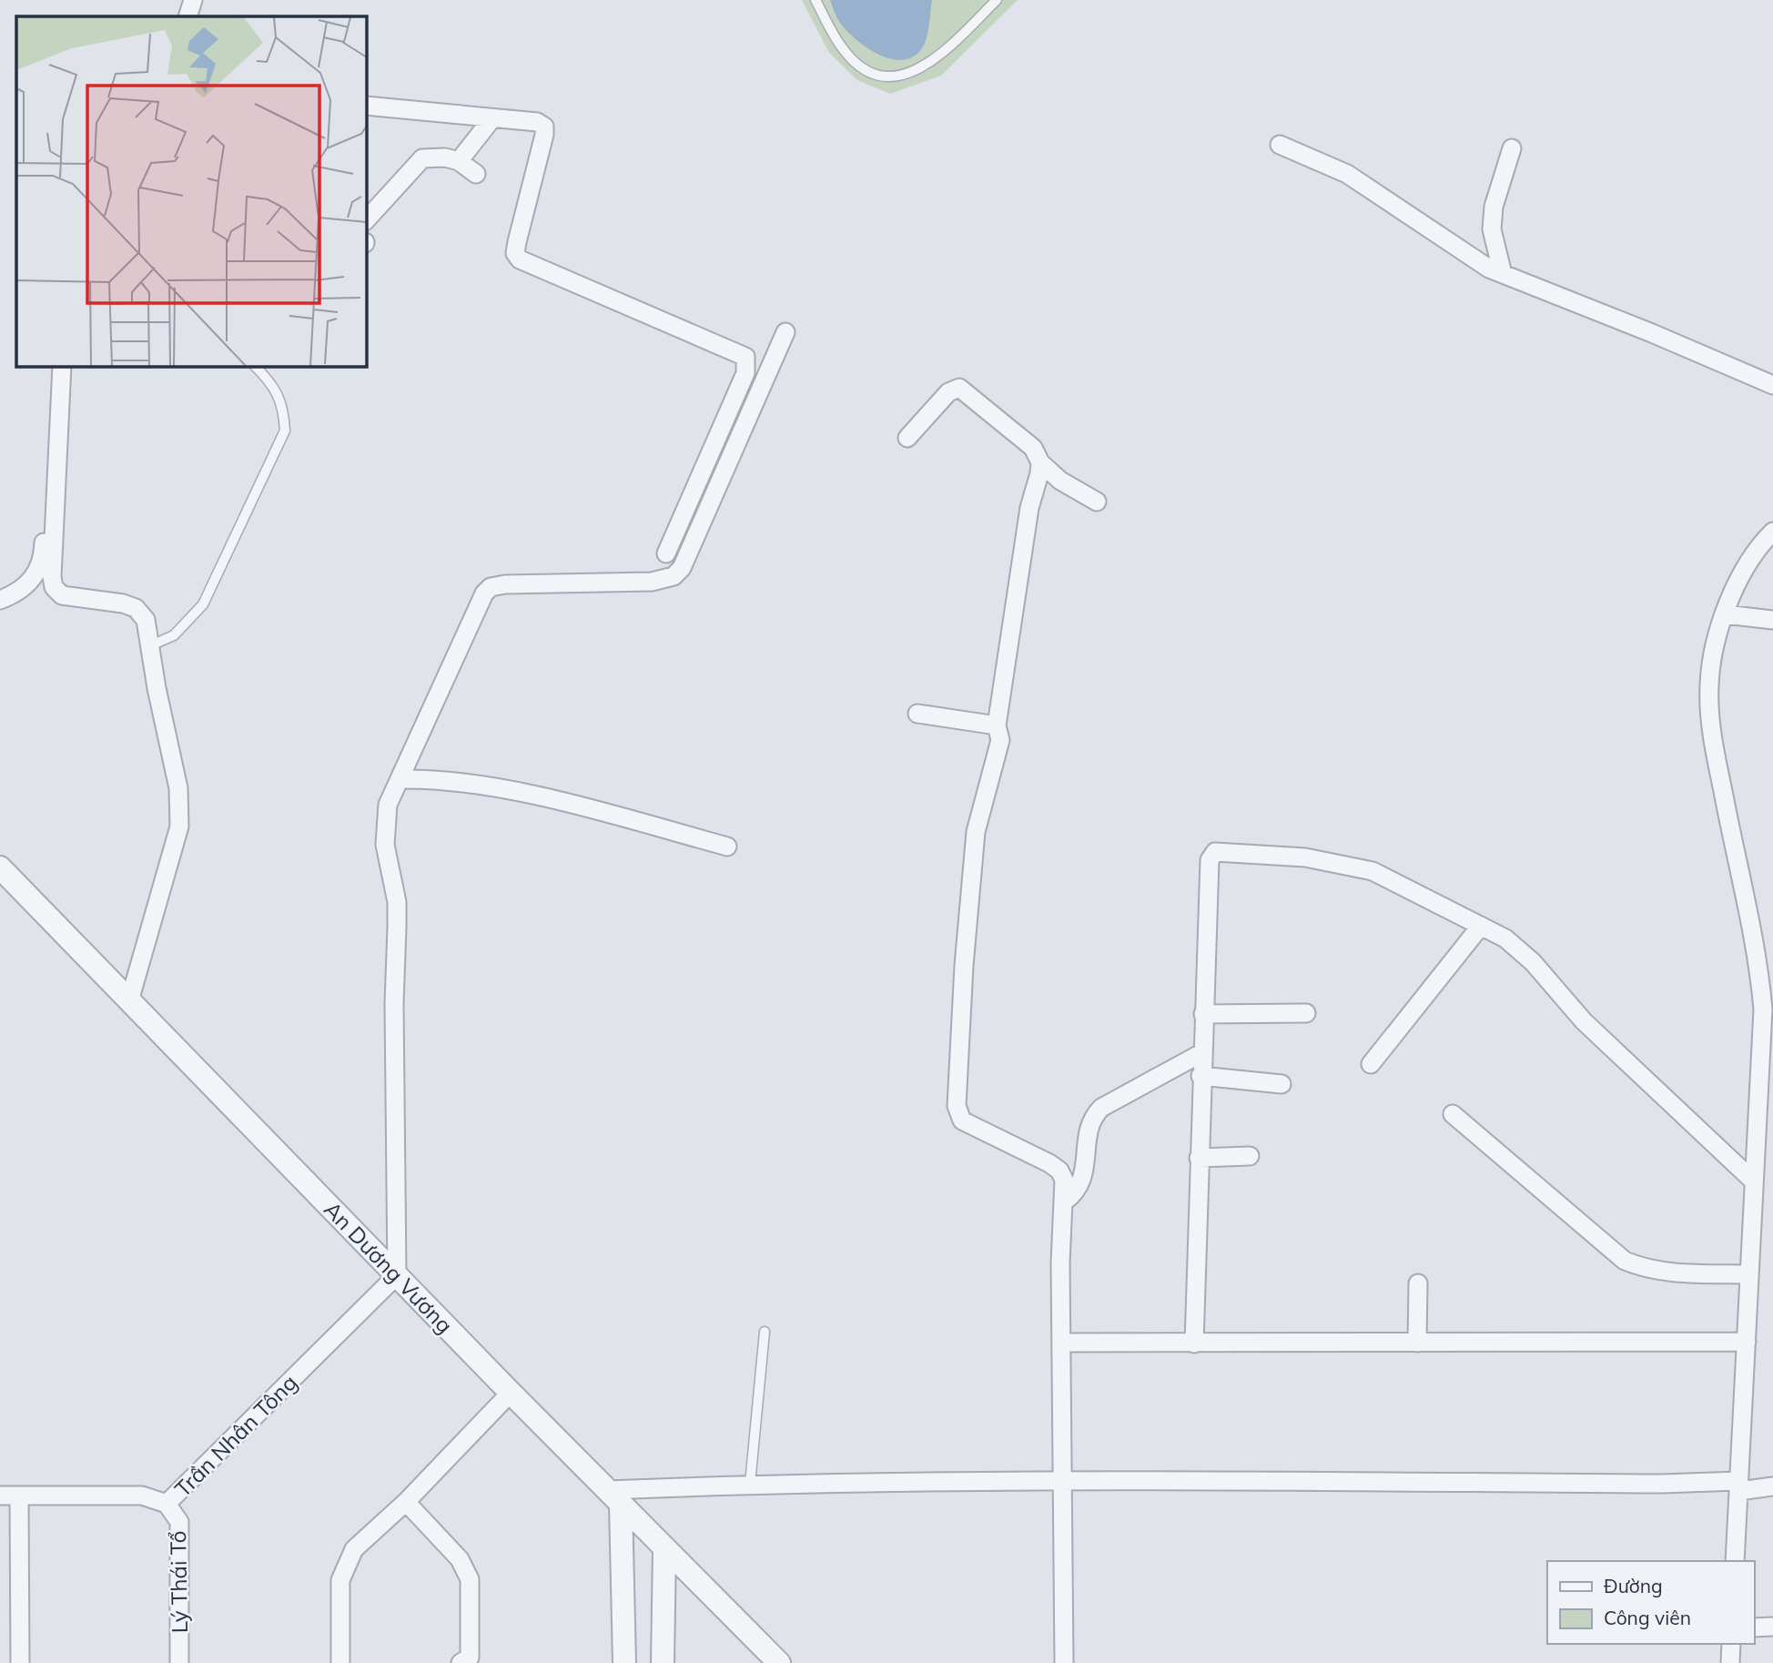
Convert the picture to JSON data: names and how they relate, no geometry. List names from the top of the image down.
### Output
{
  "streets": {
    "street": ["An Dương Vương", "Trần Nhân Tông", "Lý Thái Tổ"]
  },
  "crossings": [
    ["An Dương Vương", "Trần Nhân Tông"],
    ["Trần Nhân Tông", "Lý Thái Tổ"]
  ],
  "legend": ["Đường", "Công viên"]
}
